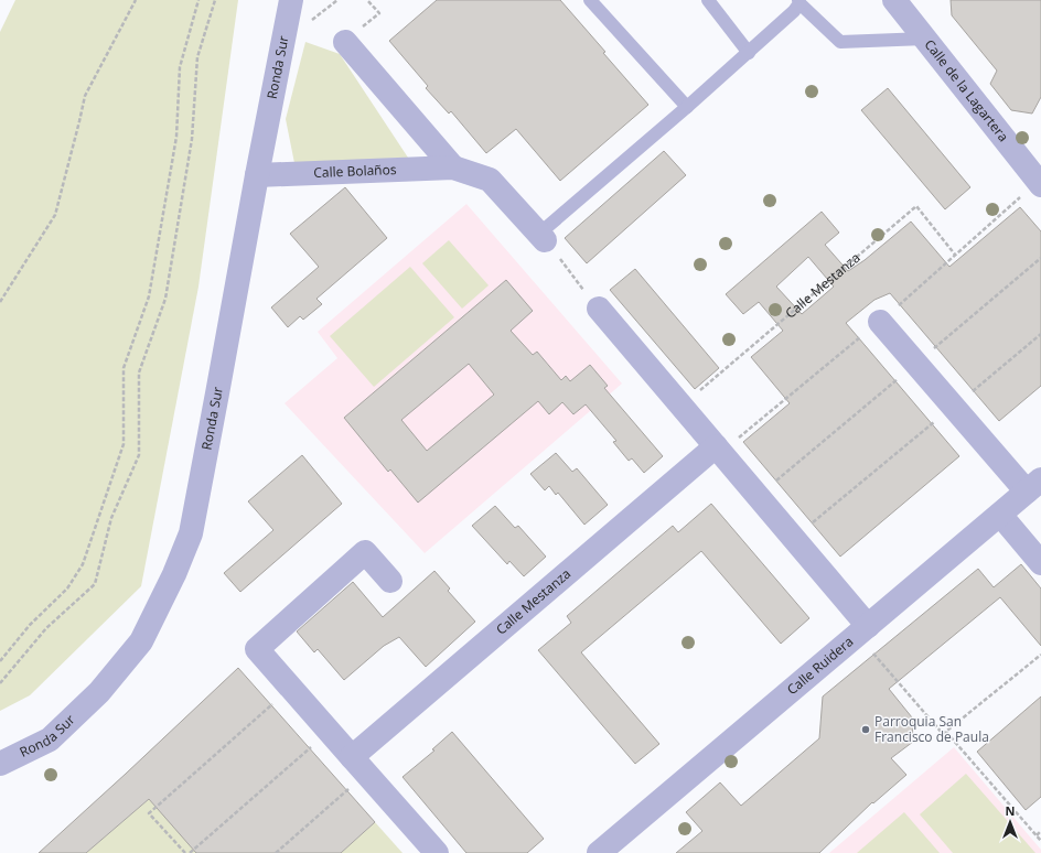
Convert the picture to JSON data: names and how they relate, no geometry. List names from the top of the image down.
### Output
{
  "streets": {
    "street": [
      "Ronda Sur",
      "Calle de la Lagartera",
      "Calle Bolaños",
      "Calle Mestanza",
      "Calle Ruidera"
    ]
  },
  "crossings": [
    ["Ronda Sur", "Calle Bolaños"]
  ],
  "places": ["Parroquia San Francisco de Paula"],
  "north": "top"
}
